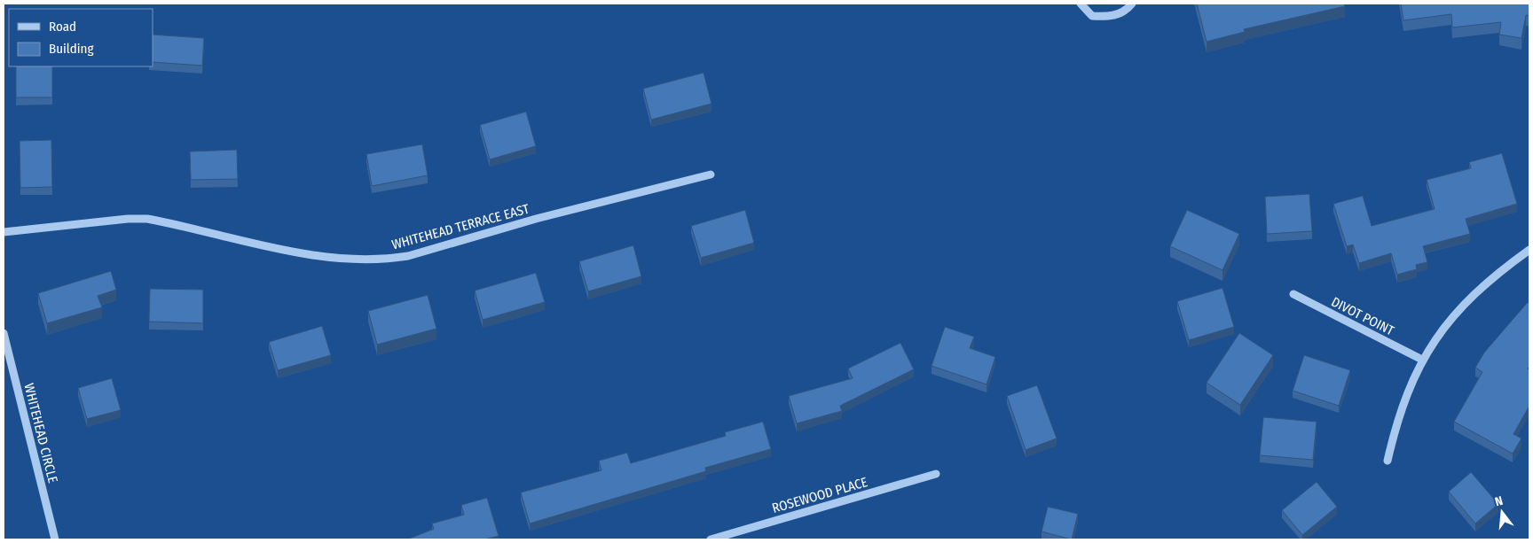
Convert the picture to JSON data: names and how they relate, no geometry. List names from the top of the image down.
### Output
{
  "streets": {
    "street": [
      "WHITEHEAD TERRACE EAST",
      "DIVOT POINT",
      "WHITEHEAD CIRCLE",
      "ROSEWOOD PLACE"
    ]
  },
  "legend": ["Road", "Building"],
  "north": "top"
}
